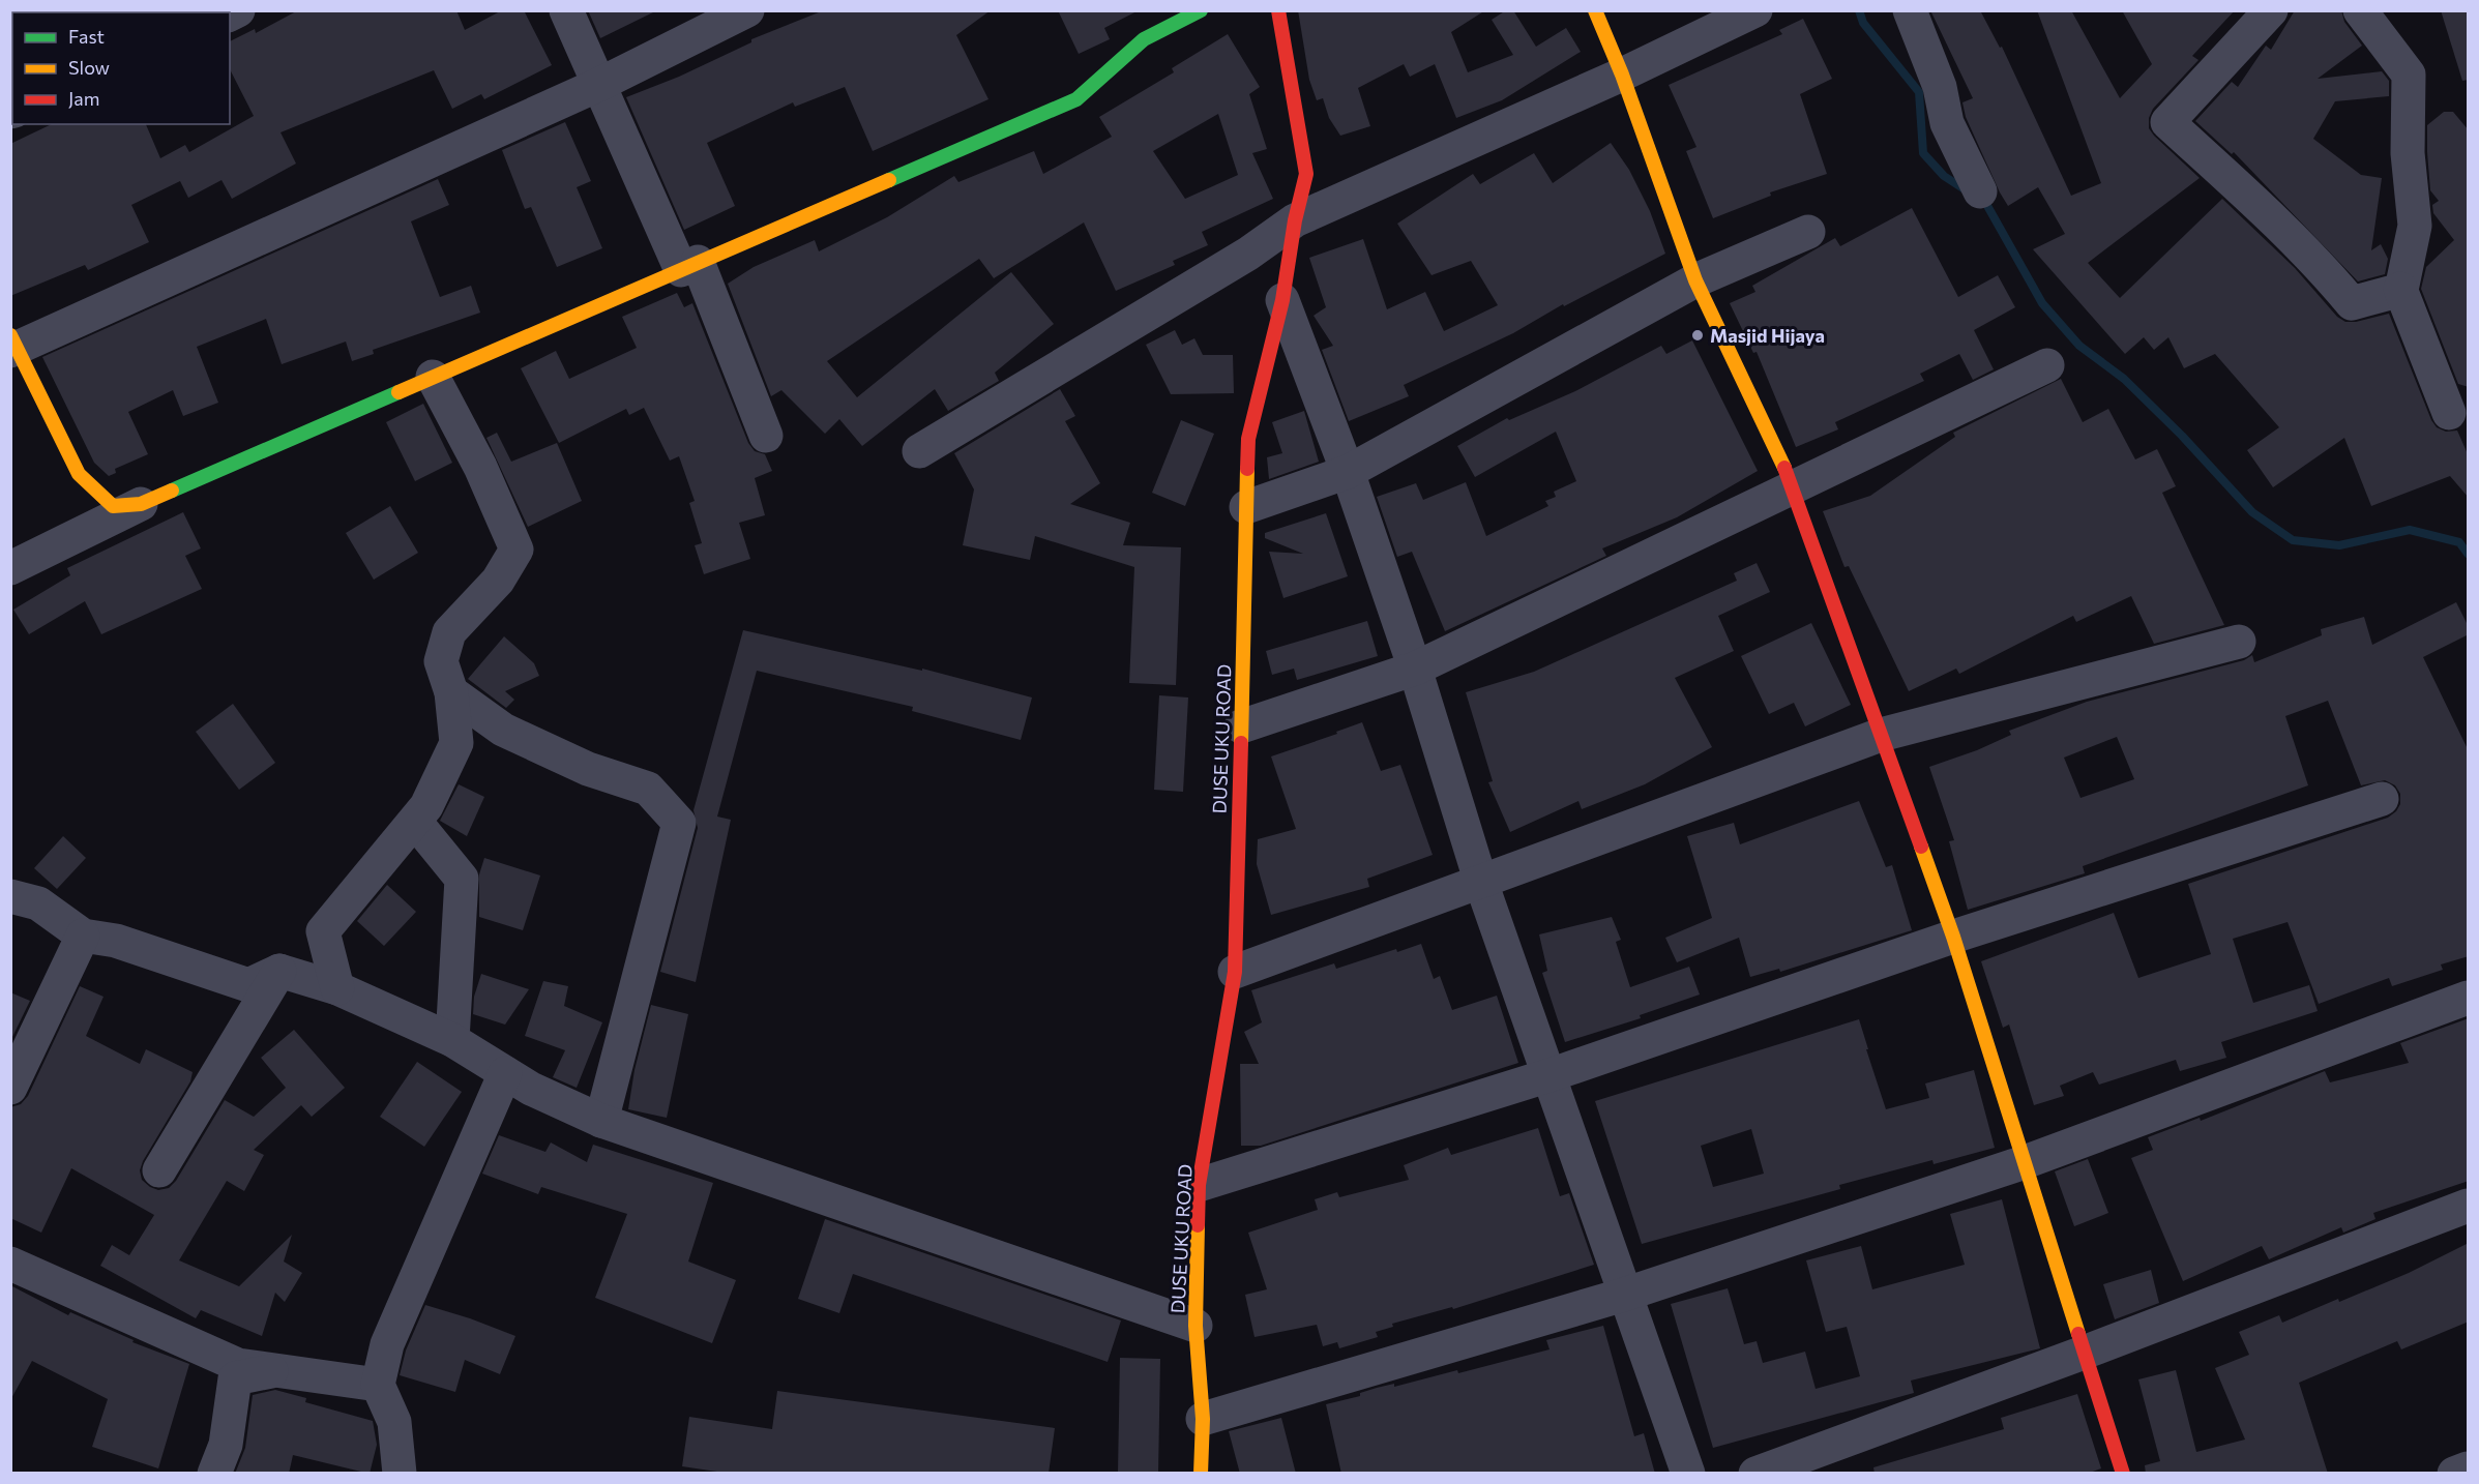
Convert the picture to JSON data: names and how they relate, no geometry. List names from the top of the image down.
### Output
{
  "streets": {
    "street": ["DUSE UKU ROAD"]
  },
  "places": ["Masjid Hijaya"],
  "legend": ["Fast", "Slow", "Jam"]
}
